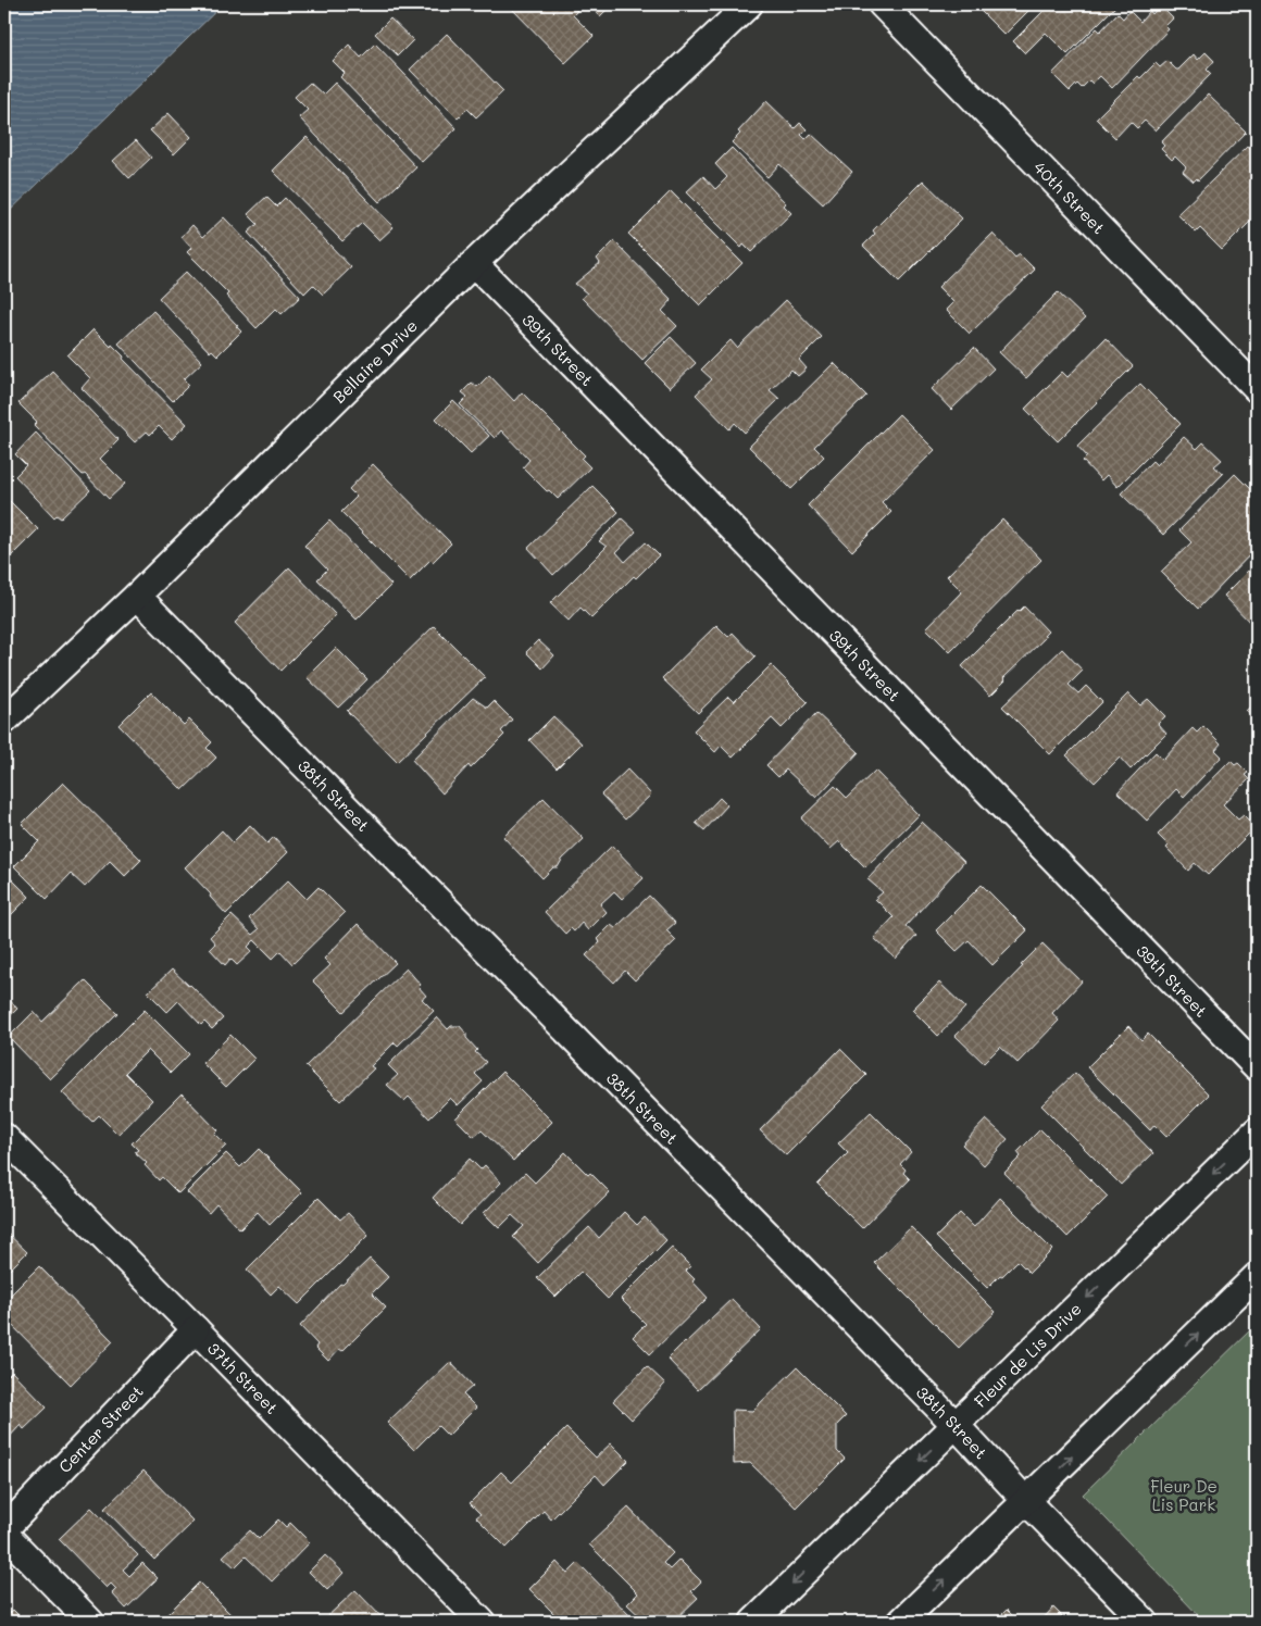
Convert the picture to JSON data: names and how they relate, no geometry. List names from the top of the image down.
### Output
{
  "streets": {
    "street": [
      "40th Street",
      "39th Street",
      "Bellaire Drive",
      "38th Street",
      "Fleur de Lis Drive",
      "37th Street",
      "Center Street"
    ]
  },
  "crossings": [
    ["39th Street", "Bellaire Drive"],
    ["Bellaire Drive", "38th Street"],
    ["38th Street", "Fleur de Lis Drive"],
    ["37th Street", "Center Street"]
  ],
  "parks": ["Fleur De Lis Park"]
}
